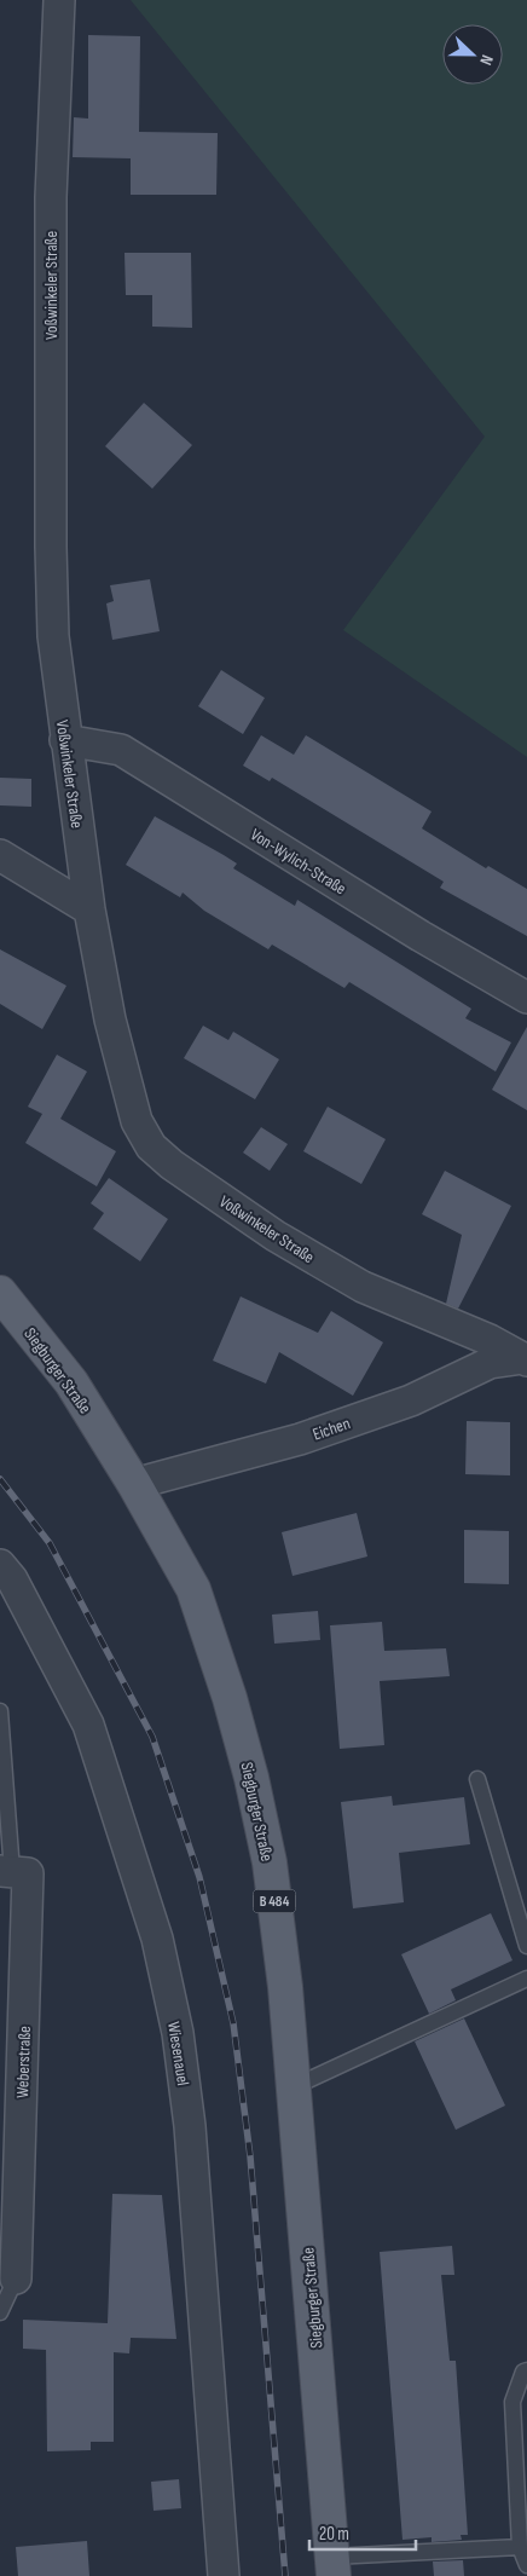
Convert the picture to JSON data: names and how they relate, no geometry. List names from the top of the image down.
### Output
{
  "streets": {
    "main road": ["Siegburger Straße", "B 484"],
    "street": [
      "Voßwinkeler Straße",
      "Von-Wylich-Straße",
      "Eichen",
      "Wiesenauel",
      "Weberstraße"
    ]
  },
  "crossings": [
    ["Voßwinkeler Straße", "Von-Wylich-Straße"],
    ["Voßwinkeler Straße", "Eichen"],
    ["Siegburger Straße", "Eichen"]
  ],
  "scale_bar": "20 m",
  "north": "right"
}
